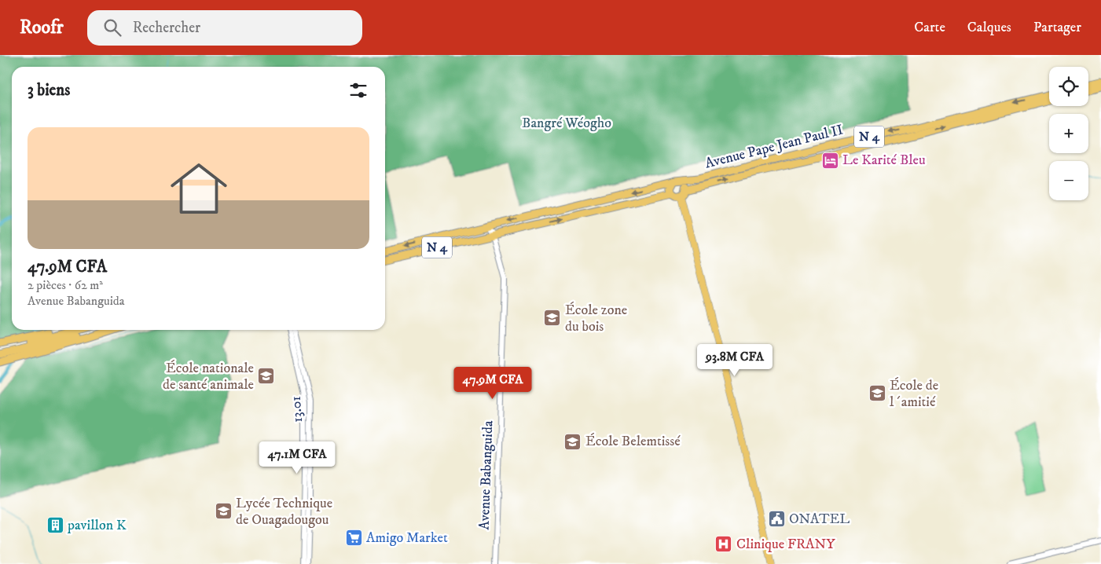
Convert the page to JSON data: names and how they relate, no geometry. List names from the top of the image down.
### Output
{
  "streets": {
    "highway": ["N 4", "Avenue Pape Jean Paul II"],
    "street": ["13.01", "Avenue Babanguida"]
  },
  "crossings": [
    ["N 4", "Avenue Pape Jean Paul II"],
    ["N 4", "Avenue Babanguida"]
  ],
  "parks": ["Bangré Wéogho"],
  "places": {
    "hotel": ["Le Karité Bleu"],
    "school or university": [
      "École zone du bois",
      "École nationale de santé animale",
      "École de l´amitié",
      "École Belemtissé",
      "Lycée Technique de Ouagadougou"
    ],
    "public building": ["ONATEL"],
    "building": ["pavillon K"],
    "supermarket": ["Amigo Market"],
    "hospital": ["Clinique FRANY"]
  },
  "page": {
    "header": "Roofr",
    "search": "Rechercher",
    "nav": ["Carte", "Calques", "Partager"],
    "map_buttons": ["+", "−"],
    "heading": "3 biens",
    "list": [
      {
        "name": "47.9M CFA",
        "note": "2 pièces · 62 m² · Avenue Babanguida"
      }
    ],
    "price": ["93.8M CFA", "47.9M CFA", "47.1M CFA"]
  }
}
